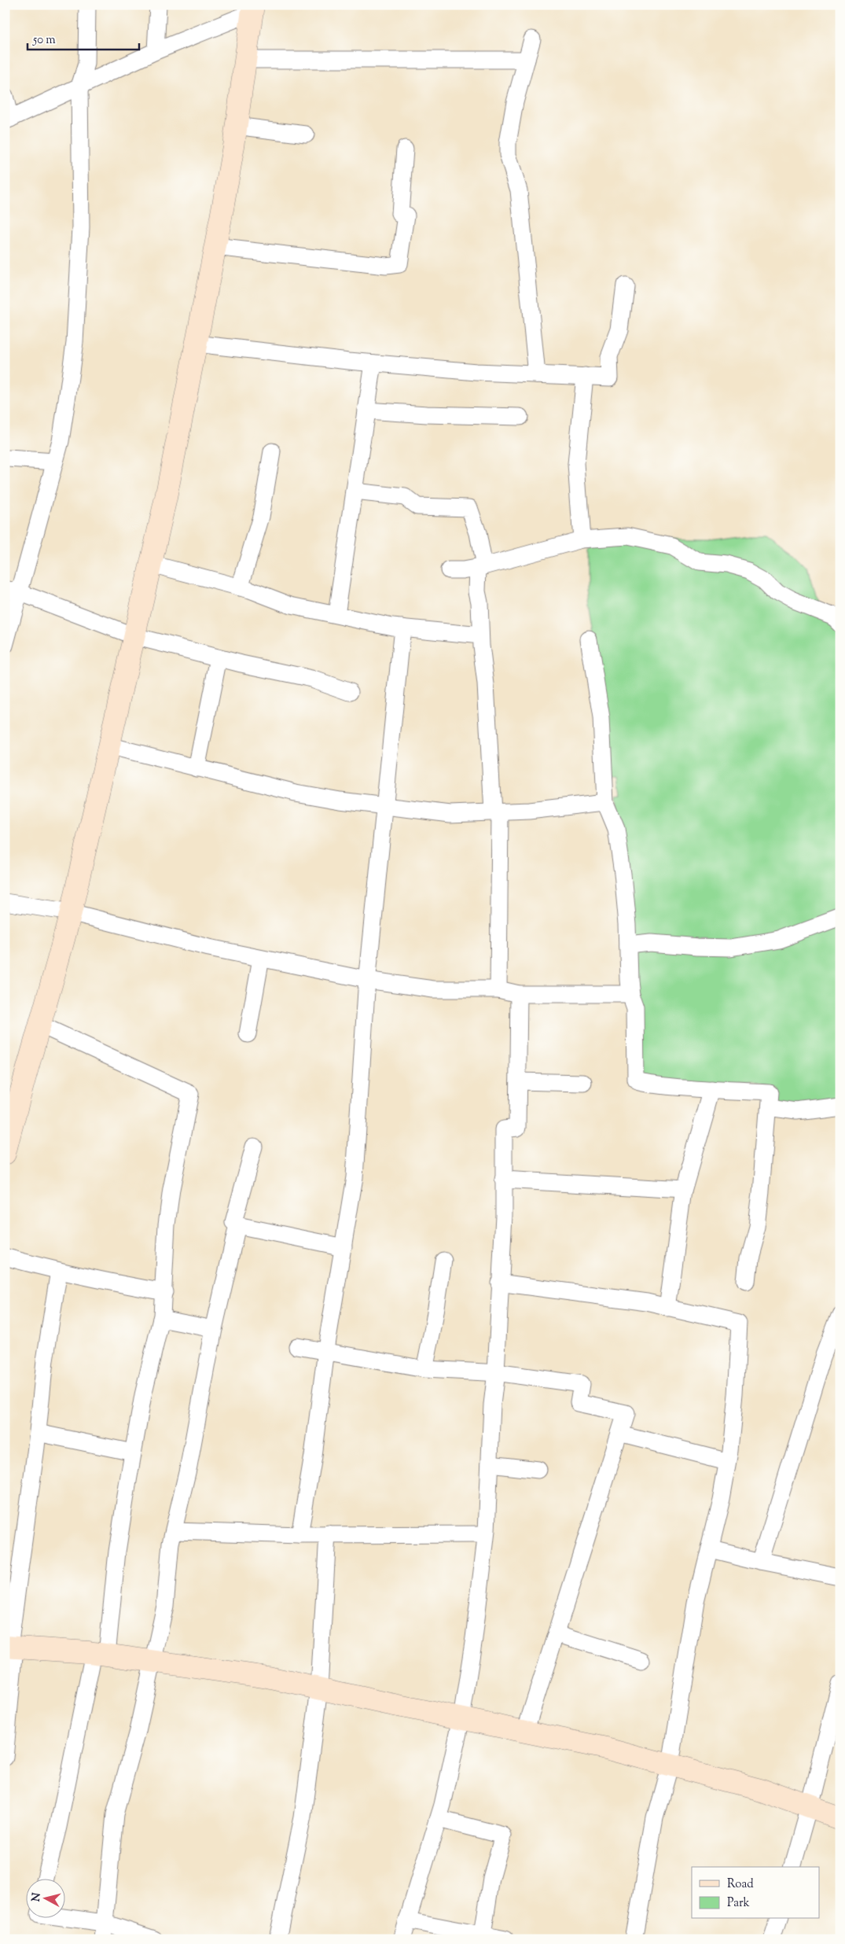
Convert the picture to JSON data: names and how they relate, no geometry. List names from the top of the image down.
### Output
{
  "legend": ["Road", "Park"],
  "scale_bar": "50 m",
  "north": "left"
}
